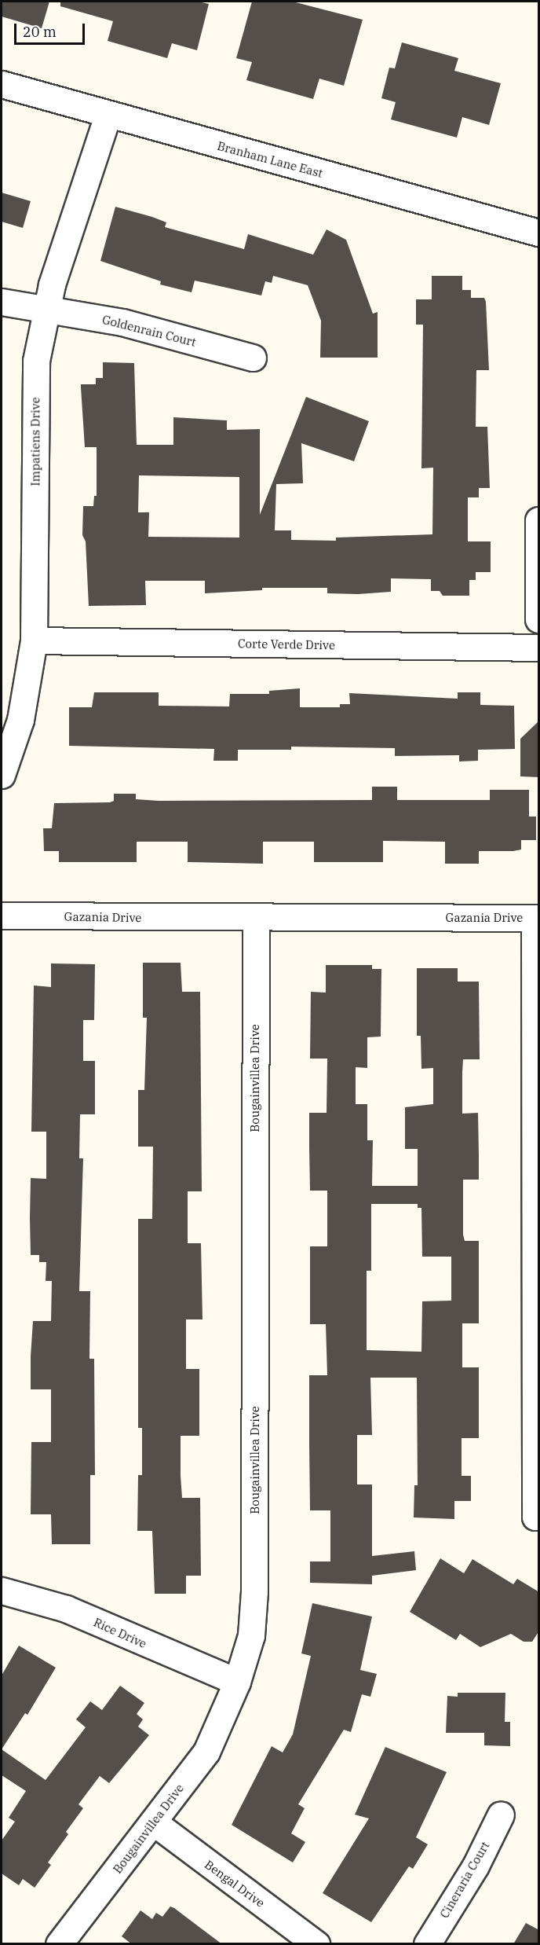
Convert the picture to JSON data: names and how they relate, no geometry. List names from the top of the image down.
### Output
{
  "streets": {
    "street": [
      "Branham Lane East",
      "Goldenrain Court",
      "Impatiens Drive",
      "Corte Verde Drive",
      "Gazania Drive",
      "Bougainvillea Drive",
      "Rice Drive",
      "Cineraria Court",
      "Bengal Drive"
    ]
  },
  "crossings": [
    ["Branham Lane East", "Impatiens Drive"],
    ["Goldenrain Court", "Impatiens Drive"],
    ["Impatiens Drive", "Corte Verde Drive"],
    ["Gazania Drive", "Bougainvillea Drive"],
    ["Bougainvillea Drive", "Rice Drive"],
    ["Bougainvillea Drive", "Bengal Drive"]
  ],
  "scale_bar": "20 m"
}
